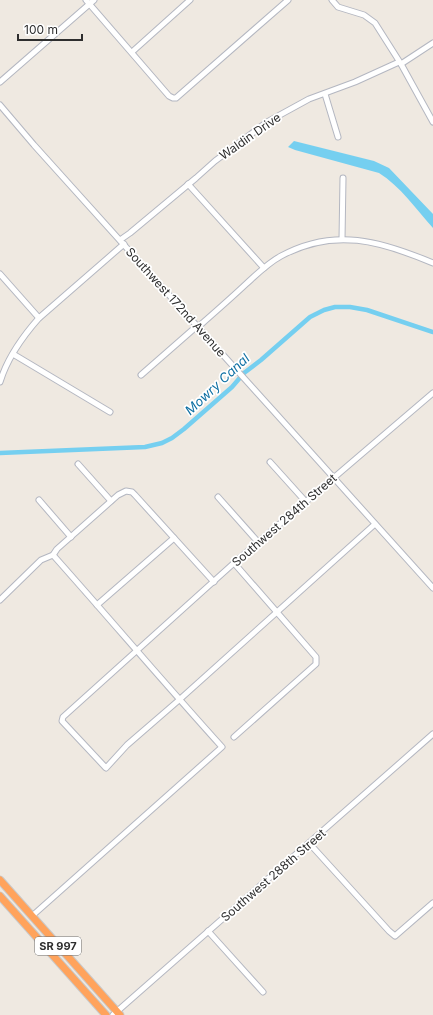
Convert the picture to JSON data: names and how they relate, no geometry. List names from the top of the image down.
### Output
{
  "streets": {
    "highway": ["SR 997"],
    "street": [
      "Waldin Drive",
      "Southwest 172nd Avenue",
      "Southwest 284th Street",
      "Southwest 288th Street"
    ]
  },
  "crossings": [
    ["Waldin Drive", "Southwest 172nd Avenue"],
    ["Southwest 172nd Avenue", "Southwest 284th Street"],
    ["Southwest 288th Street", "SR 997"]
  ],
  "water": ["Mowry Canal"],
  "scale_bar": "100 m"
}
